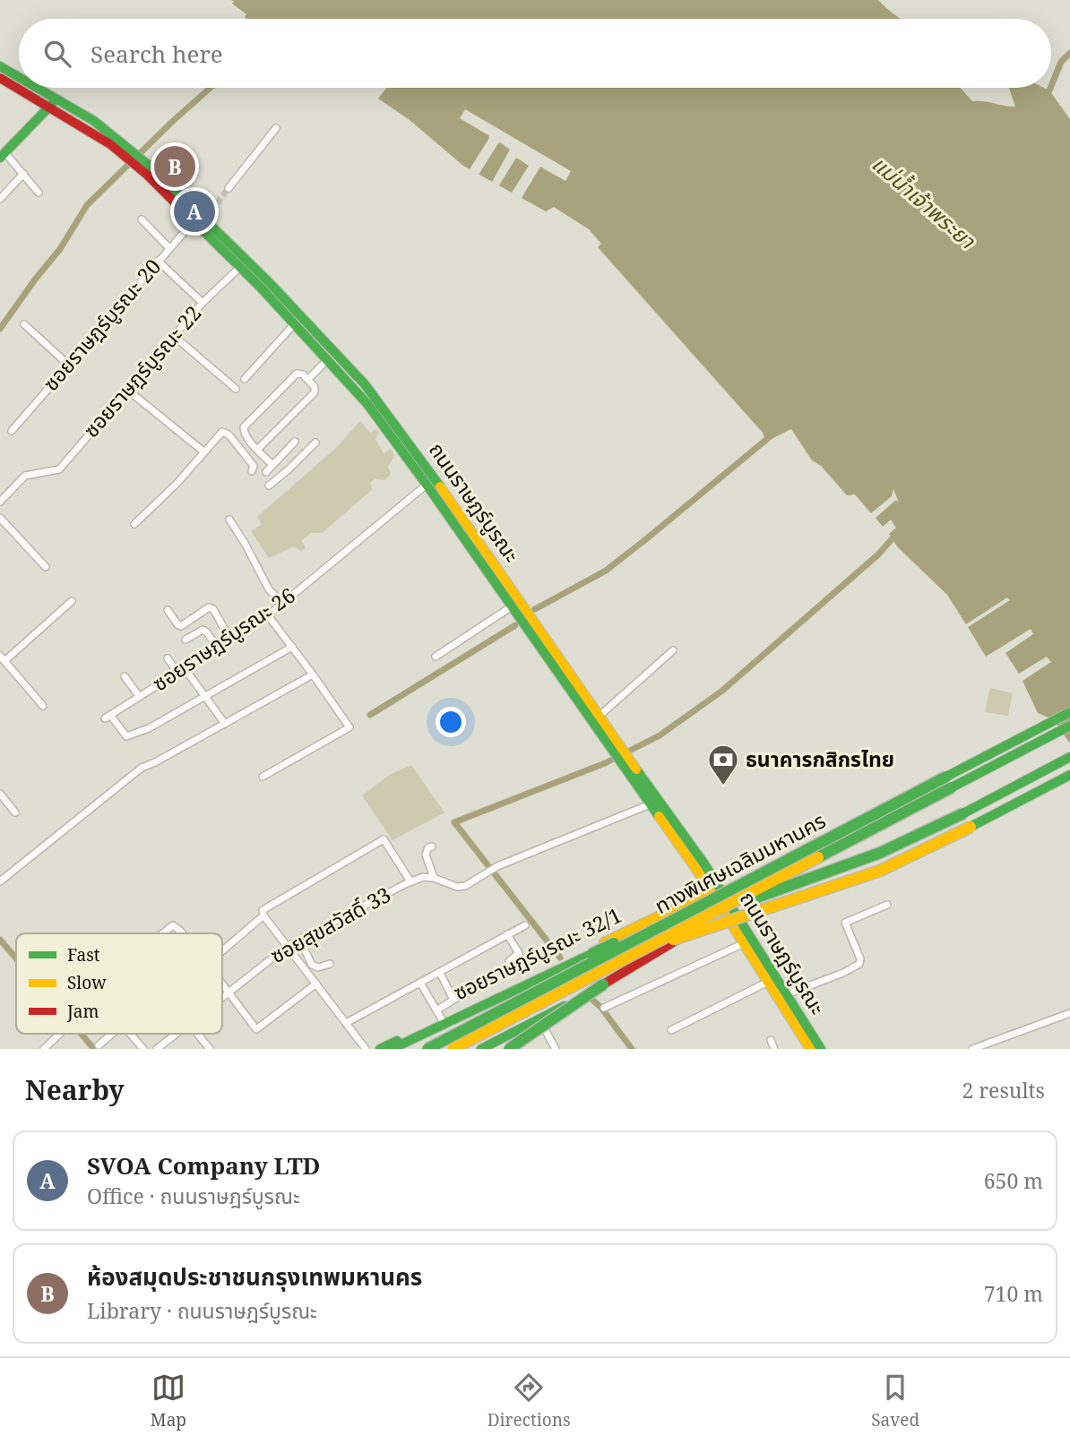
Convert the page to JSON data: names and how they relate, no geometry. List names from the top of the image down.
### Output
{
  "streets": {
    "main road": ["ถนนราษฎร์บูรณะ", "ทางพิเศษเฉลิมมหานคร", "ซอยราษฎร์บูรณะ 32/1"],
    "street": [
      "ซอยราษฎร์บูรณะ 20",
      "ซอยราษฎร์บูรณะ 22",
      "ซอยราษฎร์บูรณะ 26",
      "ซอยสุขสวัสดิ์ 33"
    ]
  },
  "crossings": [
    ["ซอยราษฎร์บูรณะ 20", "ถนนราษฎร์บูรณะ"],
    ["ซอยราษฎร์บูรณะ 22", "ถนนราษฎร์บูรณะ"],
    ["ถนนราษฎร์บูรณะ", "ซอยราษฎร์บูรณะ 26"],
    ["ถนนราษฎร์บูรณะ", "ซอยสุขสวัสดิ์ 33"],
    ["ถนนราษฎร์บูรณะ", "ซอยราษฎร์บูรณะ 32/1"]
  ],
  "water": ["แม่น้ำเจ้าพระยา"],
  "places": {
    "bank": ["ธนาคารกสิกรไทย"]
  },
  "legend": ["Fast", "Slow", "Jam"],
  "page": {
    "search": "Search here",
    "pins": ["B", "A"],
    "heading": ["Nearby", "2 results"],
    "list": [
      {
        "mark": "A",
        "name": "SVOA Company LTD",
        "note": "Office · ถนนราษฎร์บูรณะ",
        "value": "650 m"
      },
      {
        "mark": "B",
        "name": "ห้องสมุดประชาชนกรุงเทพมหานคร",
        "note": "Library · ถนนราษฎร์บูรณะ",
        "value": "710 m"
      }
    ],
    "nav": ["Map", "Directions", "Saved"]
  }
}
